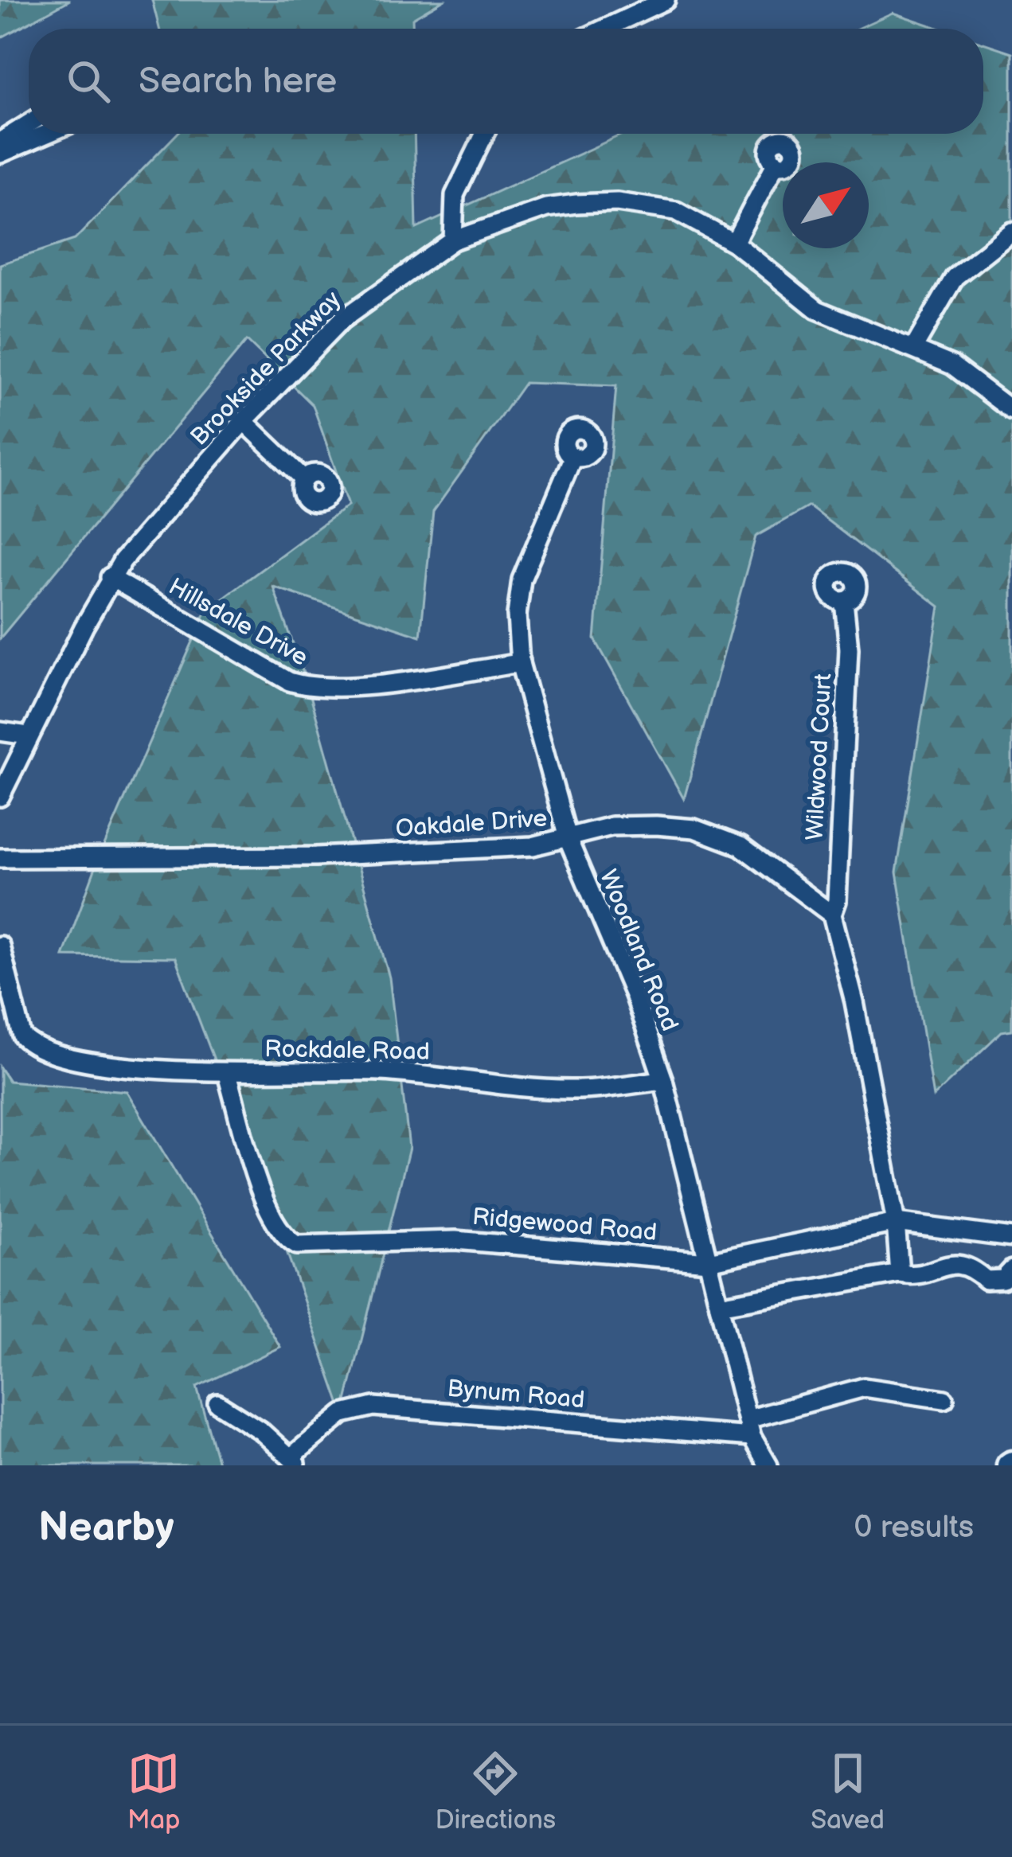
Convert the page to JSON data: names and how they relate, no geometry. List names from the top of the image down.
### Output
{
  "streets": {
    "street": [
      "Brookside Parkway",
      "Hillsdale Drive",
      "Wildwood Court",
      "Oakdale Drive",
      "Woodland Road",
      "Rockdale Road",
      "Ridgewood Road",
      "Bynum Road"
    ]
  },
  "crossings": [
    ["Brookside Parkway", "Hillsdale Drive"],
    ["Hillsdale Drive", "Woodland Road"],
    ["Wildwood Court", "Oakdale Drive"],
    ["Oakdale Drive", "Woodland Road"],
    ["Woodland Road", "Rockdale Road"],
    ["Woodland Road", "Ridgewood Road"],
    ["Woodland Road", "Bynum Road"],
    ["Rockdale Road", "Ridgewood Road"]
  ],
  "north": "top right",
  "page": {
    "search": "Search here",
    "heading": ["Nearby", "0 results"],
    "nav": ["Map", "Directions", "Saved"]
  }
}
